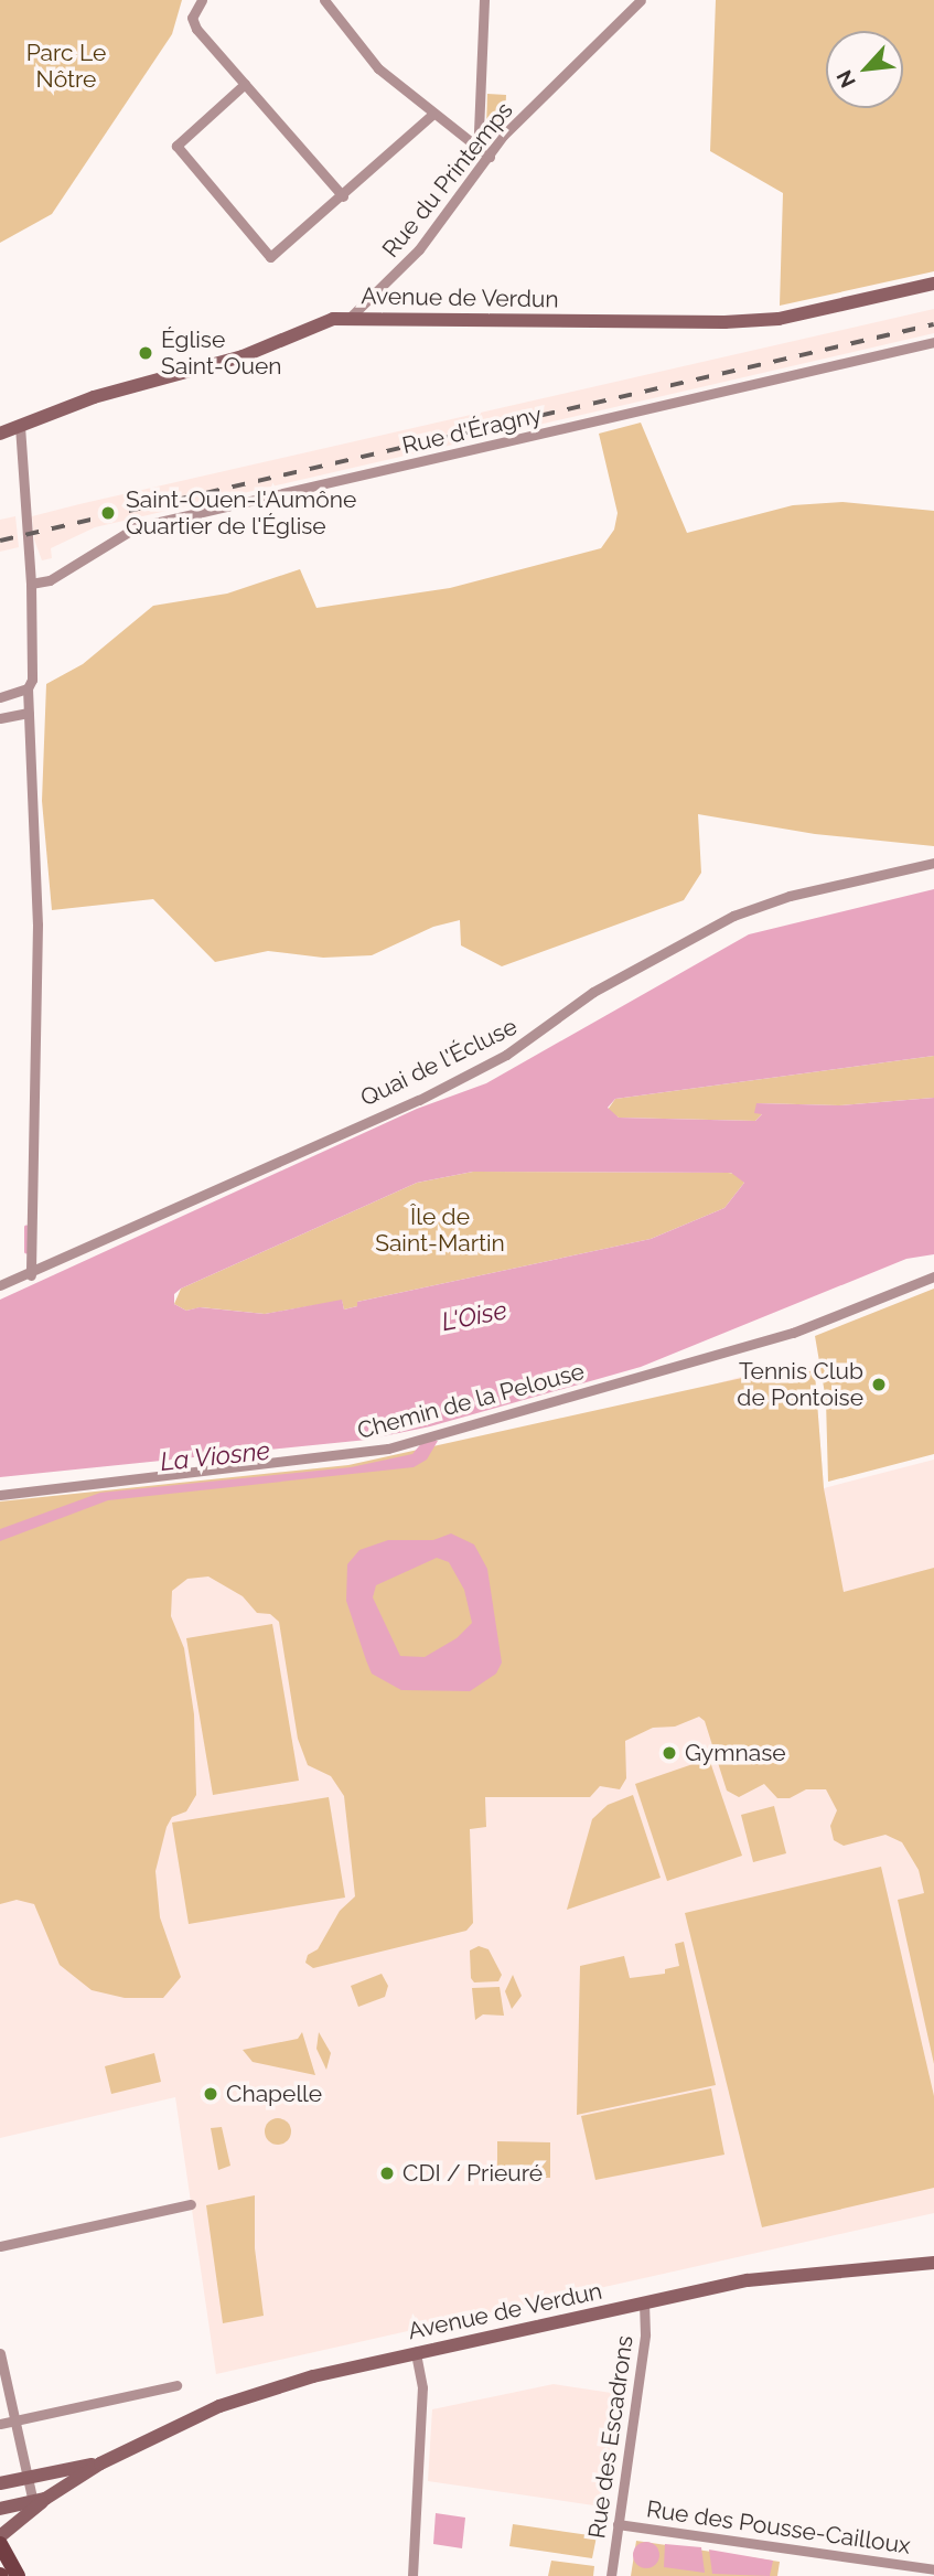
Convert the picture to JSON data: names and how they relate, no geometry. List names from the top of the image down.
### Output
{
  "streets": {
    "main road": ["Avenue de Verdun"],
    "street": [
      "Rue du Printemps",
      "Rue d'Éragny",
      "Quai de l'Écluse",
      "Chemin de la Pelouse",
      "Rue des Escadrons",
      "Rue des Pousse-Cailloux"
    ]
  },
  "crossings": [
    ["Rue du Printemps", "Avenue de Verdun"],
    ["Avenue de Verdun", "Rue des Escadrons"],
    ["Rue des Escadrons", "Rue des Pousse-Cailloux"]
  ],
  "water": ["L'Oise", "La Viosne"],
  "parks": ["Parc Le Nôtre", "Île de Saint-Martin"],
  "places": [
    "Église Saint-Ouen",
    "Saint-Ouen-l'Aumône Quartier de l'Église",
    "Tennis Club de Pontoise",
    "Gymnase",
    "Chapelle",
    "CDI / Prieuré"
  ],
  "north": "bottom left"
}
